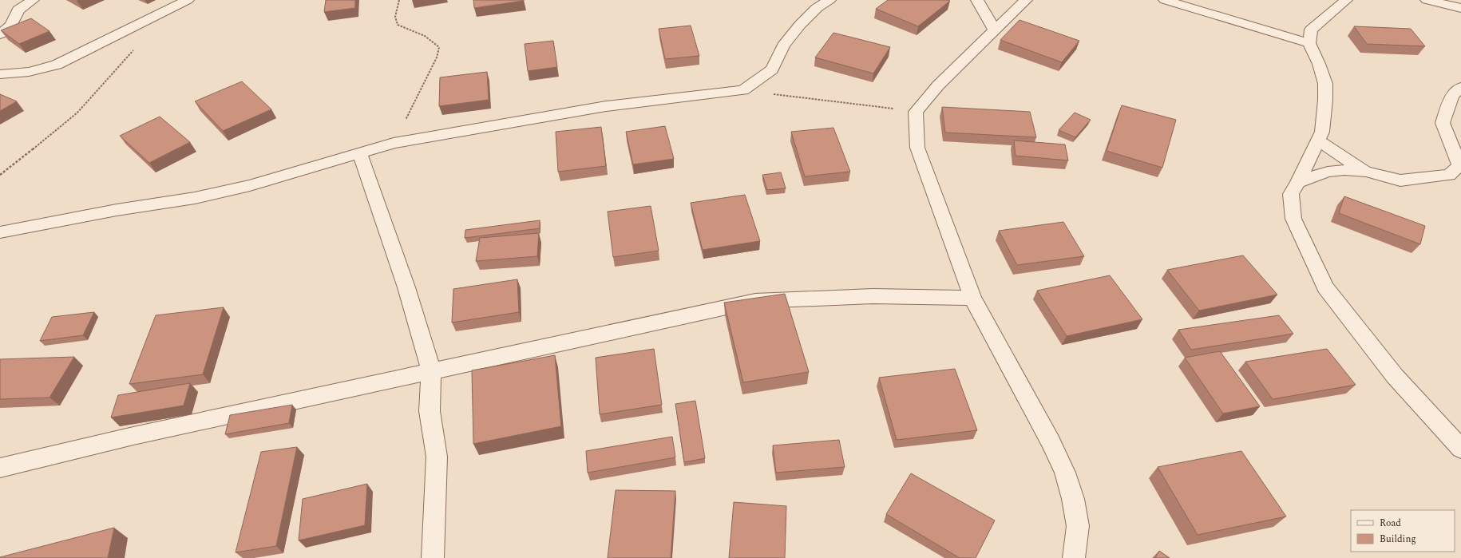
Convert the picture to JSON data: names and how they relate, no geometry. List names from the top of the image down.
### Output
{
  "legend": ["Road", "Building"]
}
